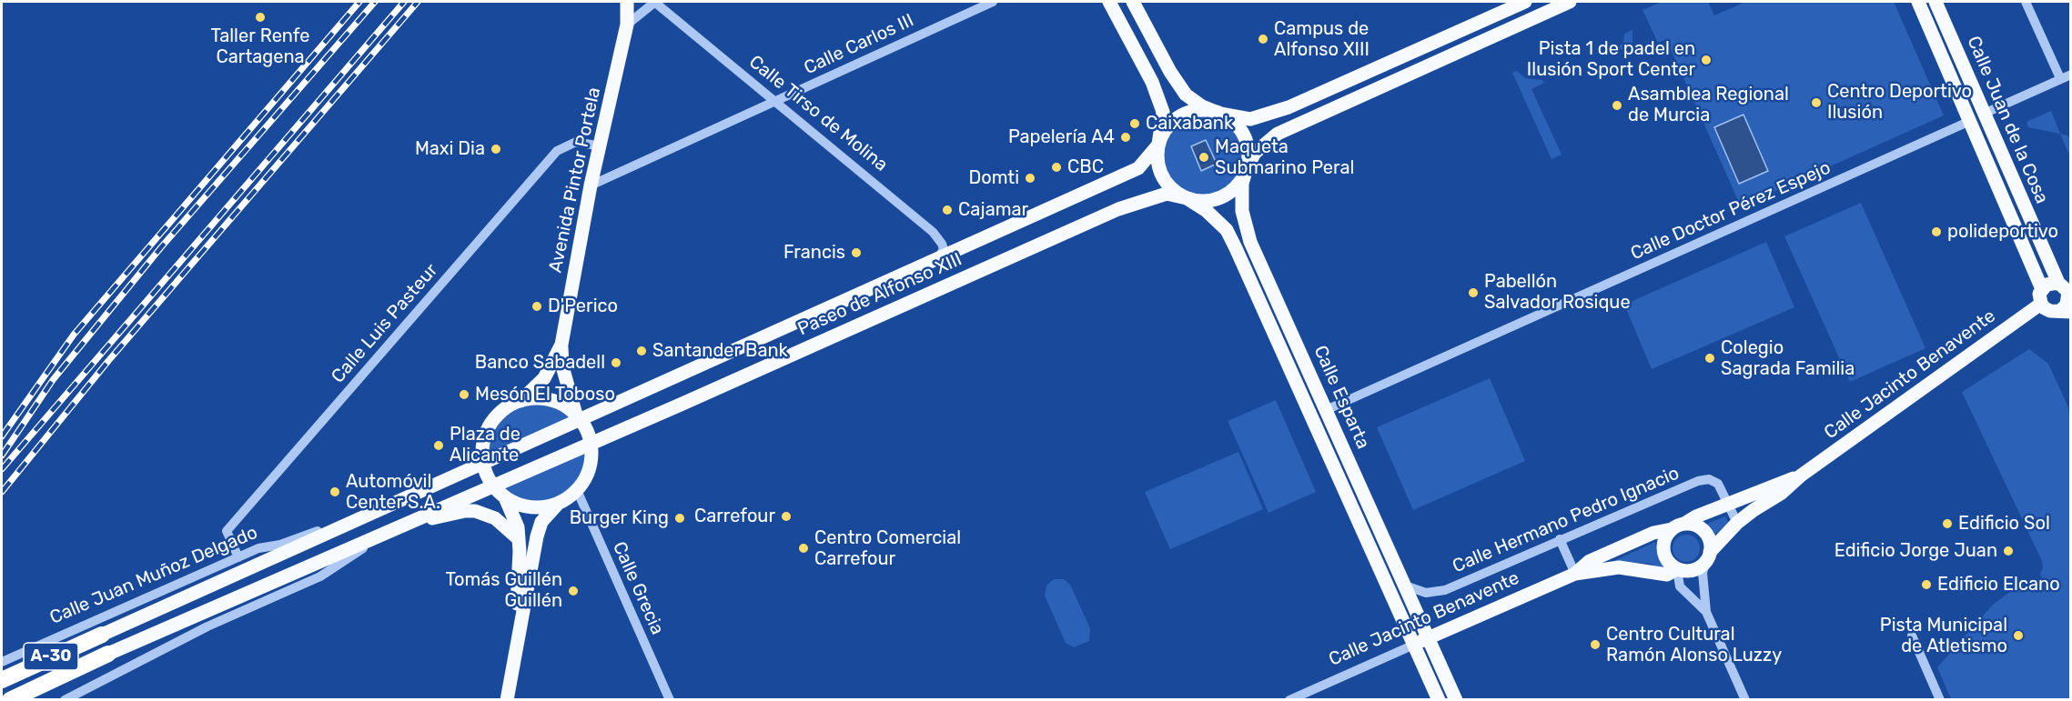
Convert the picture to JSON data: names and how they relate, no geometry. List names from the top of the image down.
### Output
{
  "streets": {
    "highway": ["A-30"],
    "main road": [
      "Calle Juan de la Cosa",
      "Avenida Pintor Portela",
      "Paseo de Alfonso XIII",
      "Calle Jacinto Benavente",
      "Calle Esparta",
      "Calle Juan Muñoz Delgado"
    ],
    "street": [
      "Calle Carlos III",
      "Calle Tirso de Molina",
      "Calle Doctor Pérez Espejo",
      "Calle Luis Pasteur",
      "Calle Hermano Pedro Ignacio",
      "Calle Grecia"
    ]
  },
  "crossings": [
    ["Calle Carlos III", "Calle Tirso de Molina"],
    ["Calle Carlos III", "Avenida Pintor Portela"],
    ["Calle Tirso de Molina", "Paseo de Alfonso XIII"],
    ["Calle Juan de la Cosa", "Calle Doctor Pérez Espejo"],
    ["Calle Juan de la Cosa", "Calle Jacinto Benavente"],
    ["Avenida Pintor Portela", "Paseo de Alfonso XIII"],
    ["Avenida Pintor Portela", "Calle Luis Pasteur"],
    ["Calle Doctor Pérez Espejo", "Calle Esparta"],
    ["Paseo de Alfonso XIII", "Calle Esparta"],
    ["Calle Luis Pasteur", "Calle Juan Muñoz Delgado"],
    ["Calle Jacinto Benavente", "Calle Esparta"],
    ["Calle Jacinto Benavente", "Calle Hermano Pedro Ignacio"],
    ["Calle Esparta", "Calle Hermano Pedro Ignacio"],
    ["Calle Juan Muñoz Delgado", "A-30"]
  ],
  "places": [
    "Taller Renfe Cartagena",
    "Campus de Alfonso XIII",
    "Pista 1 de padel en Ilusión Sport Center",
    "Centro Deportivo Ilusión",
    "Asamblea Regional de Murcia",
    "Caixabank",
    "Papelería A4",
    "Maxi Dia",
    "Maqueta Submarino Peral",
    "CBC",
    "Domti",
    "Cajamar",
    "polideportivo",
    "Francis",
    "Pabellón Salvador Rosique",
    "D'Perico",
    "Santander Bank",
    "Colegio Sagrada Familia",
    "Banco Sabadell",
    "Mesón El Toboso",
    "Plaza de Alicante",
    "Automóvil Center S.A.",
    "Carrefour",
    "Burger King",
    "Edificio Sol",
    "Centro Comercial Carrefour",
    "Edificio Jorge Juan",
    "Edificio Elcano",
    "Tomás Guillén Guillén",
    "Pista Municipal de Atletismo",
    "Centro Cultural Ramón Alonso Luzzy"
  ]
}
